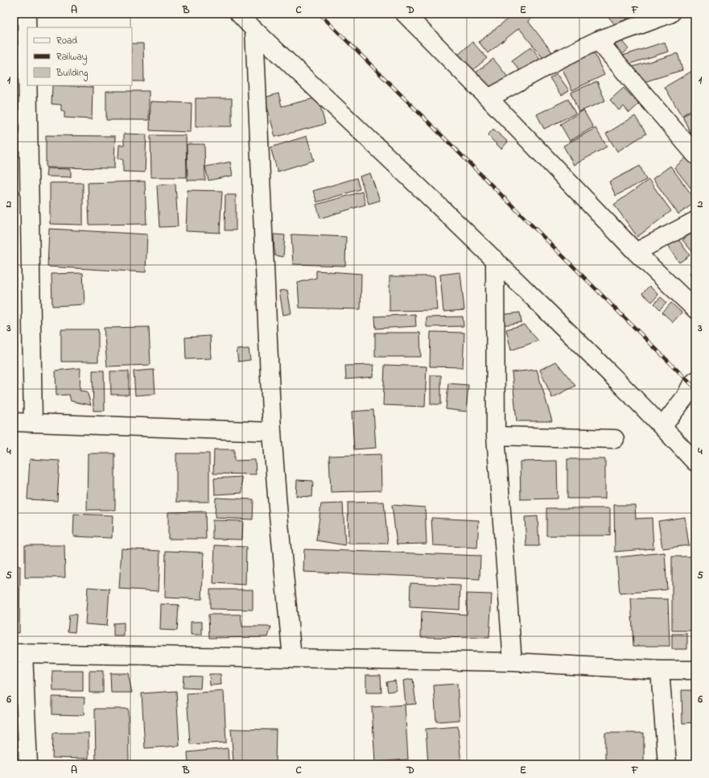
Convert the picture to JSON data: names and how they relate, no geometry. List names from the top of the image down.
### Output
{
  "legend": ["Road", "Railway", "Building"],
  "grid": {
    "columns": [
      "A",
      "B",
      "C",
      "D",
      "E",
      "F"
    ],
    "rows": [
      "1",
      "2",
      "3",
      "4",
      "5",
      "6"
    ]
  }
}
